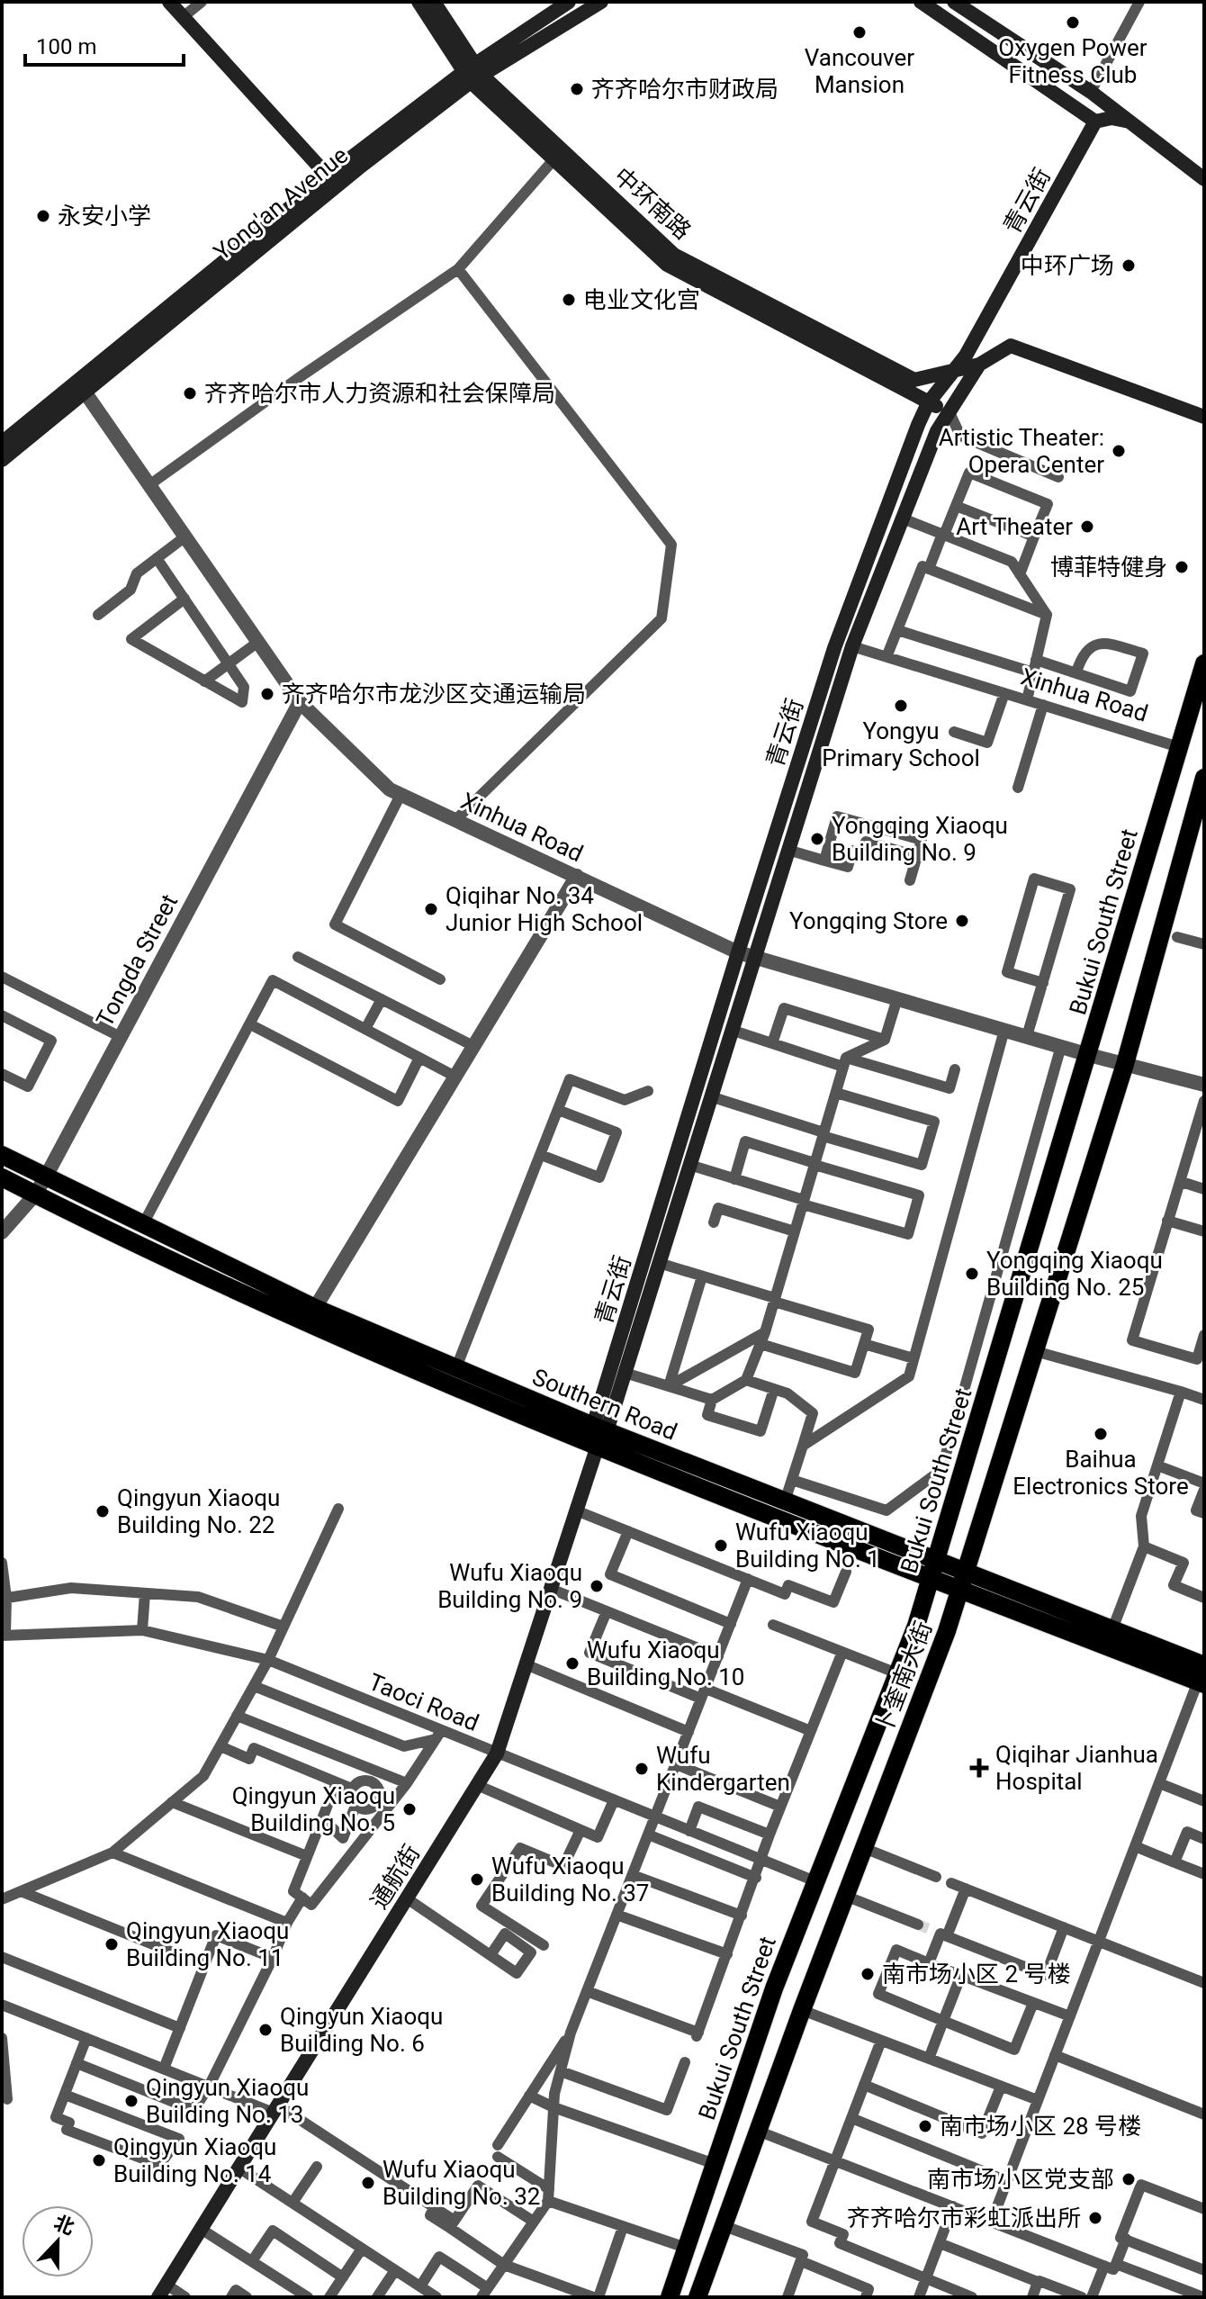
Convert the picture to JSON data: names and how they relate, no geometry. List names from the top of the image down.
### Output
{
  "streets": {
    "main road": [
      "青云街",
      "Yong'an Avenue",
      "中环南路",
      "Bukui South Street",
      "Southern Road",
      "卜奎南大街",
      "通航街"
    ],
    "street": ["Xinhua Road", "Tongda Street", "Taoci Road"]
  },
  "crossings": [
    ["青云街", "中环南路"],
    ["青云街", "Xinhua Road"],
    ["青云街", "Southern Road"],
    ["青云街", "通航街"],
    ["Yong'an Avenue", "中环南路"],
    ["Yong'an Avenue", "Xinhua Road"],
    ["Xinhua Road", "Bukui South Street"],
    ["Xinhua Road", "Tongda Street"],
    ["Xinhua Road", "卜奎南大街"],
    ["Bukui South Street", "Southern Road"],
    ["Bukui South Street", "Taoci Road"],
    ["Tongda Street", "Southern Road"],
    ["Southern Road", "卜奎南大街"],
    ["Southern Road", "通航街"],
    ["Taoci Road", "通航街"]
  ],
  "places": {
    "other": [
      "Oxygen Power Fitness Club",
      "Vancouver Mansion",
      "齐齐哈尔市财政局",
      "永安小学",
      "中环广场",
      "电业文化宫",
      "齐齐哈尔市人力资源和社会保障局",
      "Artistic Theater: Opera Center",
      "Art Theater",
      "博菲特健身",
      "齐齐哈尔市龙沙区交通运输局",
      "Yongyu Primary School",
      "Yongqing Xiaoqu Building No. 9",
      "Qiqihar No. 34 Junior High School",
      "Yongqing Store",
      "Yongqing Xiaoqu Building No. 25",
      "Baihua Electronics Store",
      "Qingyun Xiaoqu Building No. 22",
      "Wufu Xiaoqu Building No. 1",
      "Wufu Xiaoqu Building No. 9",
      "Wufu Xiaoqu Building No. 10",
      "Wufu Kindergarten",
      "Qingyun Xiaoqu Building No. 5",
      "Wufu Xiaoqu Building No. 37",
      "Qingyun Xiaoqu Building No. 11",
      "南市场小区 2 号楼",
      "Qingyun Xiaoqu Building No. 6",
      "Qingyun Xiaoqu Building No. 13",
      "南市场小区 28 号楼",
      "Qingyun Xiaoqu Building No. 14",
      "南市场小区党支部",
      "Wufu Xiaoqu Building No. 32",
      "齐齐哈尔市彩虹派出所"
    ],
    "health": ["Qiqihar Jianhua Hospital"]
  },
  "scale_bar": "100 m",
  "north": "top"
}
